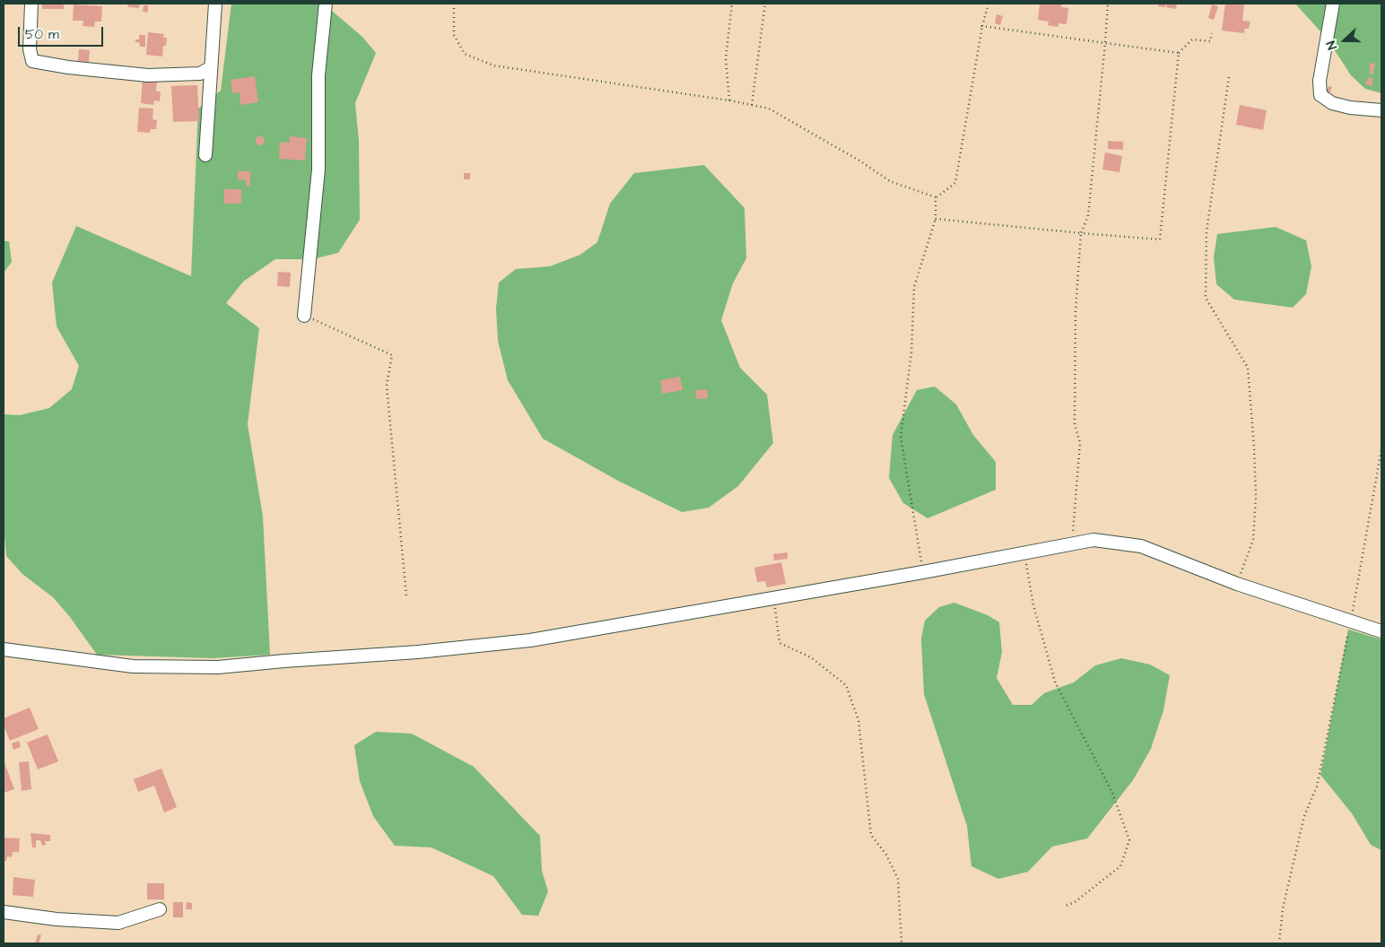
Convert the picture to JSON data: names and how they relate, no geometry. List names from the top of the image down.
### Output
{
  "scale_bar": "50 m",
  "north": "left"
}
